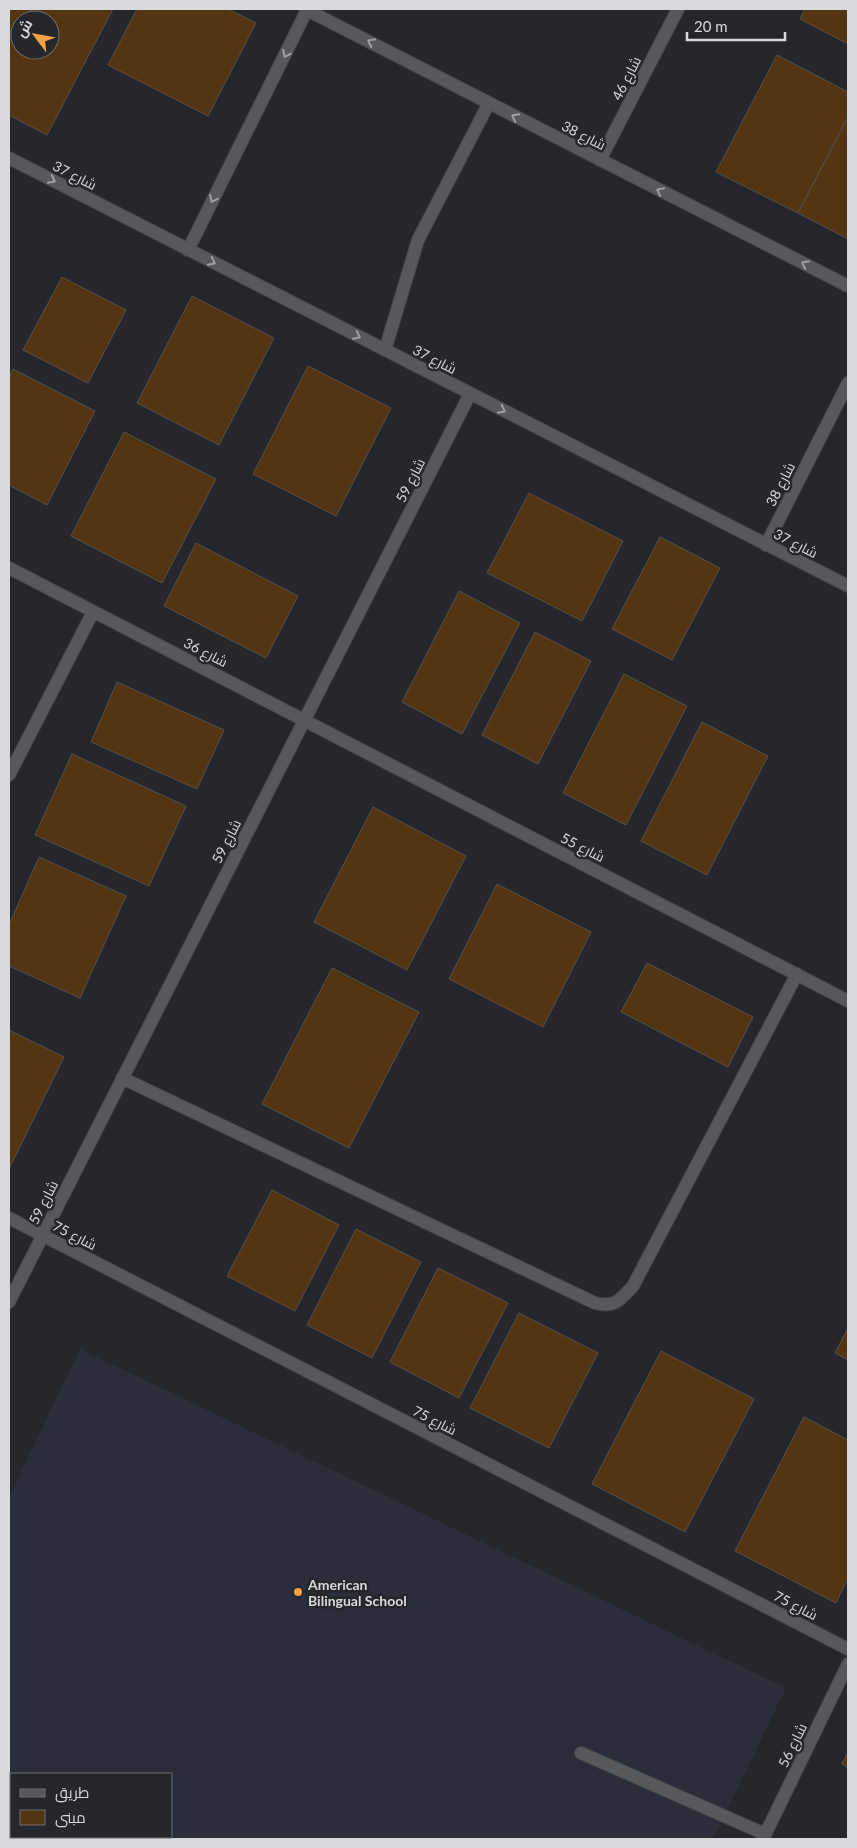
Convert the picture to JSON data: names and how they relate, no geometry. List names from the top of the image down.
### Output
{
  "streets": {
    "street": [
      "شارع 46",
      "شارع 38",
      "شارع 37",
      "شارع 59",
      "شارع 36",
      "شارع 55",
      "شارع 75",
      "شارع 56"
    ]
  },
  "crossings": [
    ["شارع 46", "شارع 38"],
    ["شارع 38", "شارع 37"],
    ["شارع 37", "شارع 59"],
    ["شارع 59", "شارع 36"],
    ["شارع 59", "شارع 55"],
    ["شارع 59", "شارع 75"],
    ["شارع 36", "شارع 55"]
  ],
  "one_way": ["شارع 37"],
  "places": ["American Bilingual School"],
  "legend": ["طريق", "مبنى"],
  "scale_bar": "20 m",
  "north": "top left"
}
